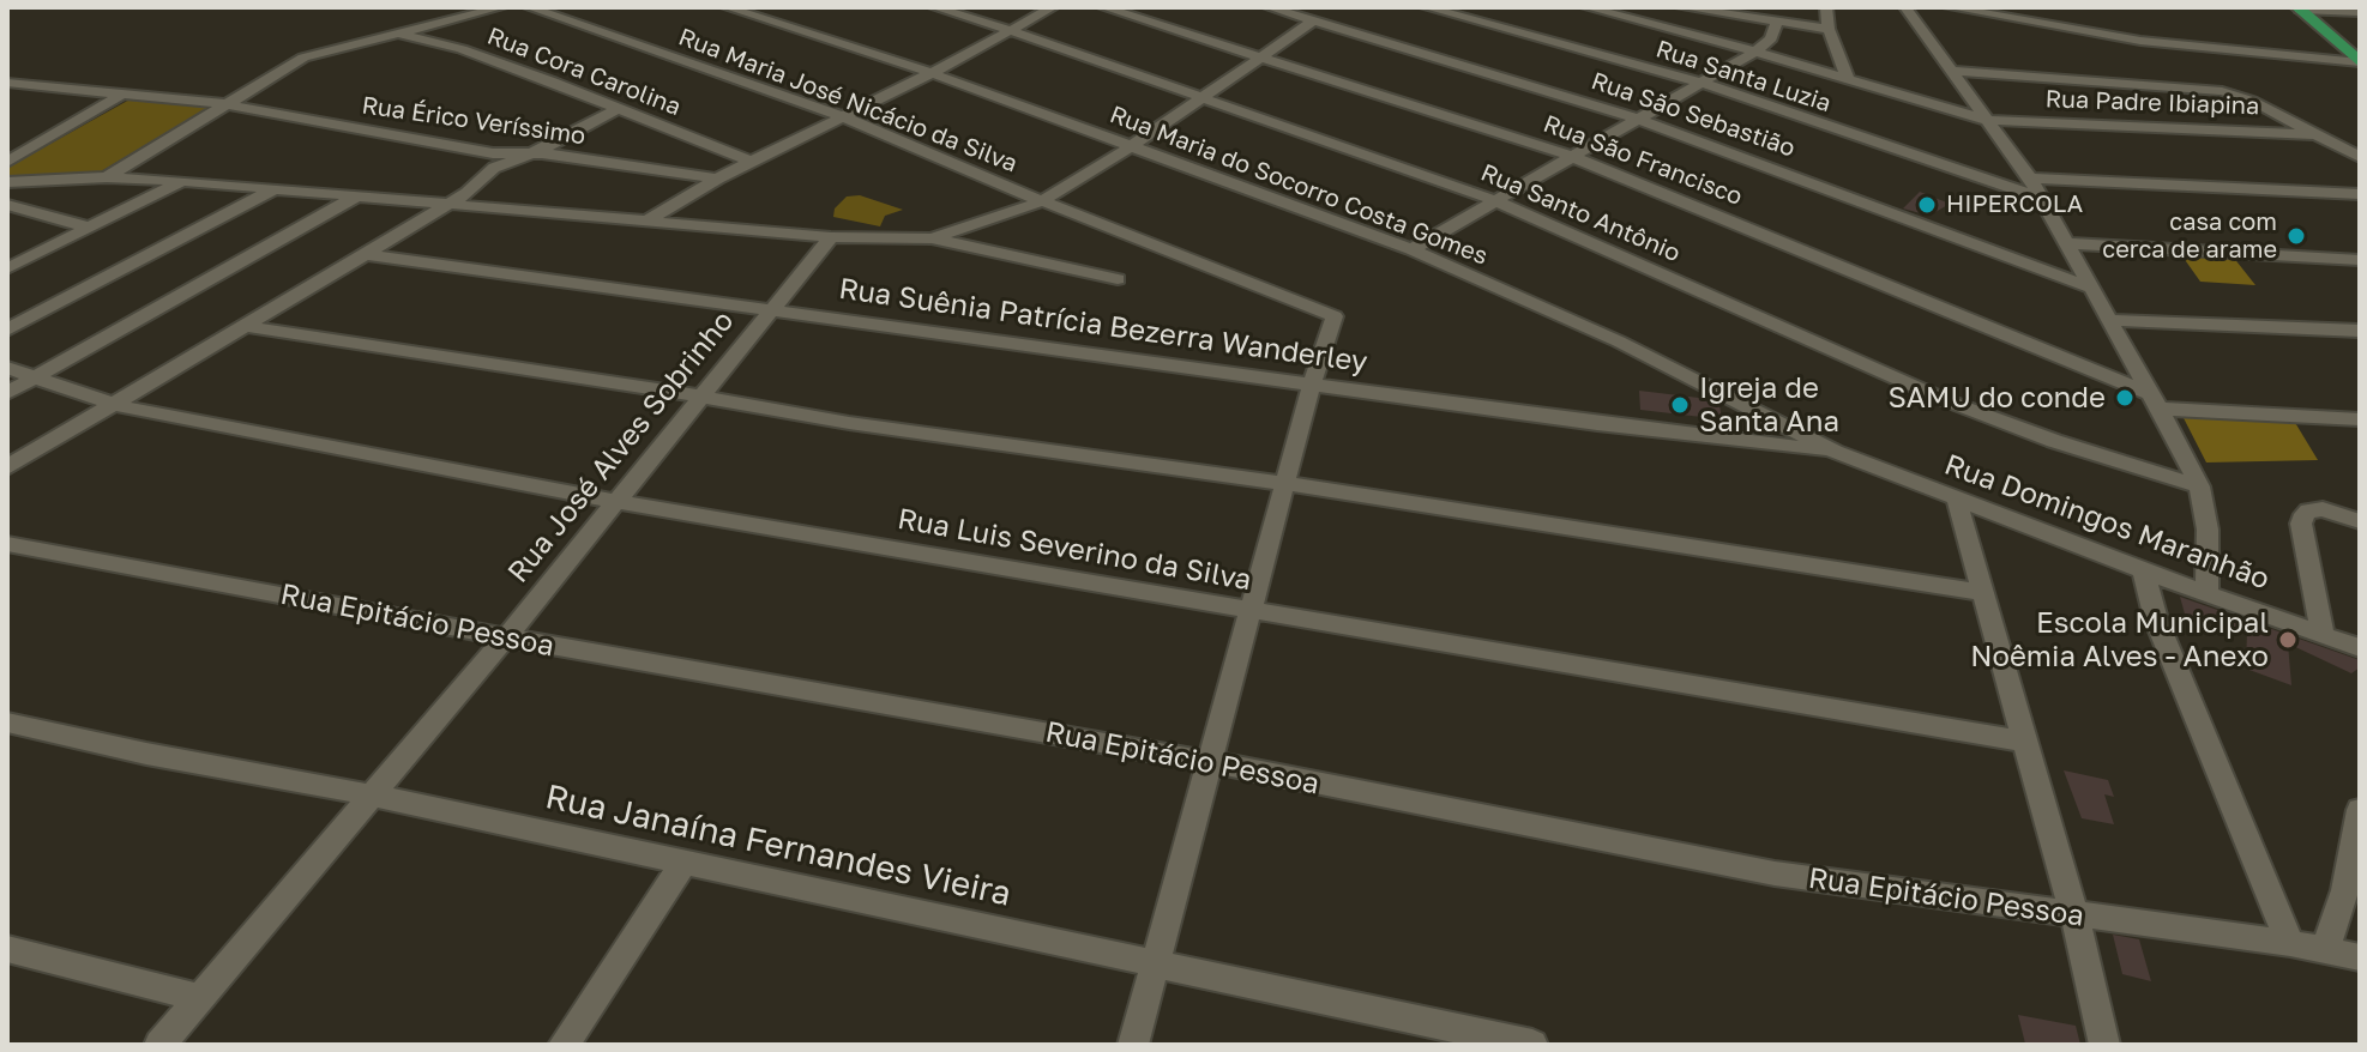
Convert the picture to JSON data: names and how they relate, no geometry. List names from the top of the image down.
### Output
{
  "streets": {
    "street": [
      "Rua Cora Carolina",
      "Rua Santa Luzia",
      "Rua Maria José Nicácio da Silva",
      "Rua Padre Ibiapina",
      "Rua São Sebastião",
      "Rua Érico Veríssimo",
      "Rua São Francisco",
      "Rua Maria do Socorro Costa Gomes",
      "Rua Santo Antônio",
      "Rua Suênia Patrícia Bezerra Wanderley",
      "Rua José Alves Sobrinho",
      "Rua Domingos Maranhão",
      "Rua Luis Severino da Silva",
      "Rua Epitácio Pessoa",
      "Rua Janaína Fernandes Vieira"
    ]
  },
  "crossings": [
    ["Rua Maria José Nicácio da Silva", "Rua Suênia Patrícia Bezerra Wanderley"],
    ["Rua Maria do Socorro Costa Gomes", "Rua Suênia Patrícia Bezerra Wanderley"],
    ["Rua Maria do Socorro Costa Gomes", "Rua Domingos Maranhão"],
    ["Rua Suênia Patrícia Bezerra Wanderley", "Rua José Alves Sobrinho"],
    ["Rua Suênia Patrícia Bezerra Wanderley", "Rua Domingos Maranhão"],
    ["Rua José Alves Sobrinho", "Rua Luis Severino da Silva"],
    ["Rua José Alves Sobrinho", "Rua Epitácio Pessoa"],
    ["Rua José Alves Sobrinho", "Rua Janaína Fernandes Vieira"]
  ],
  "places": [
    "HIPERCOLA",
    "casa com cerca de arame",
    "SAMU do conde",
    "Igreja de Santa Ana",
    "Escola Municipal Noêmia Alves - Anexo"
  ]
}
